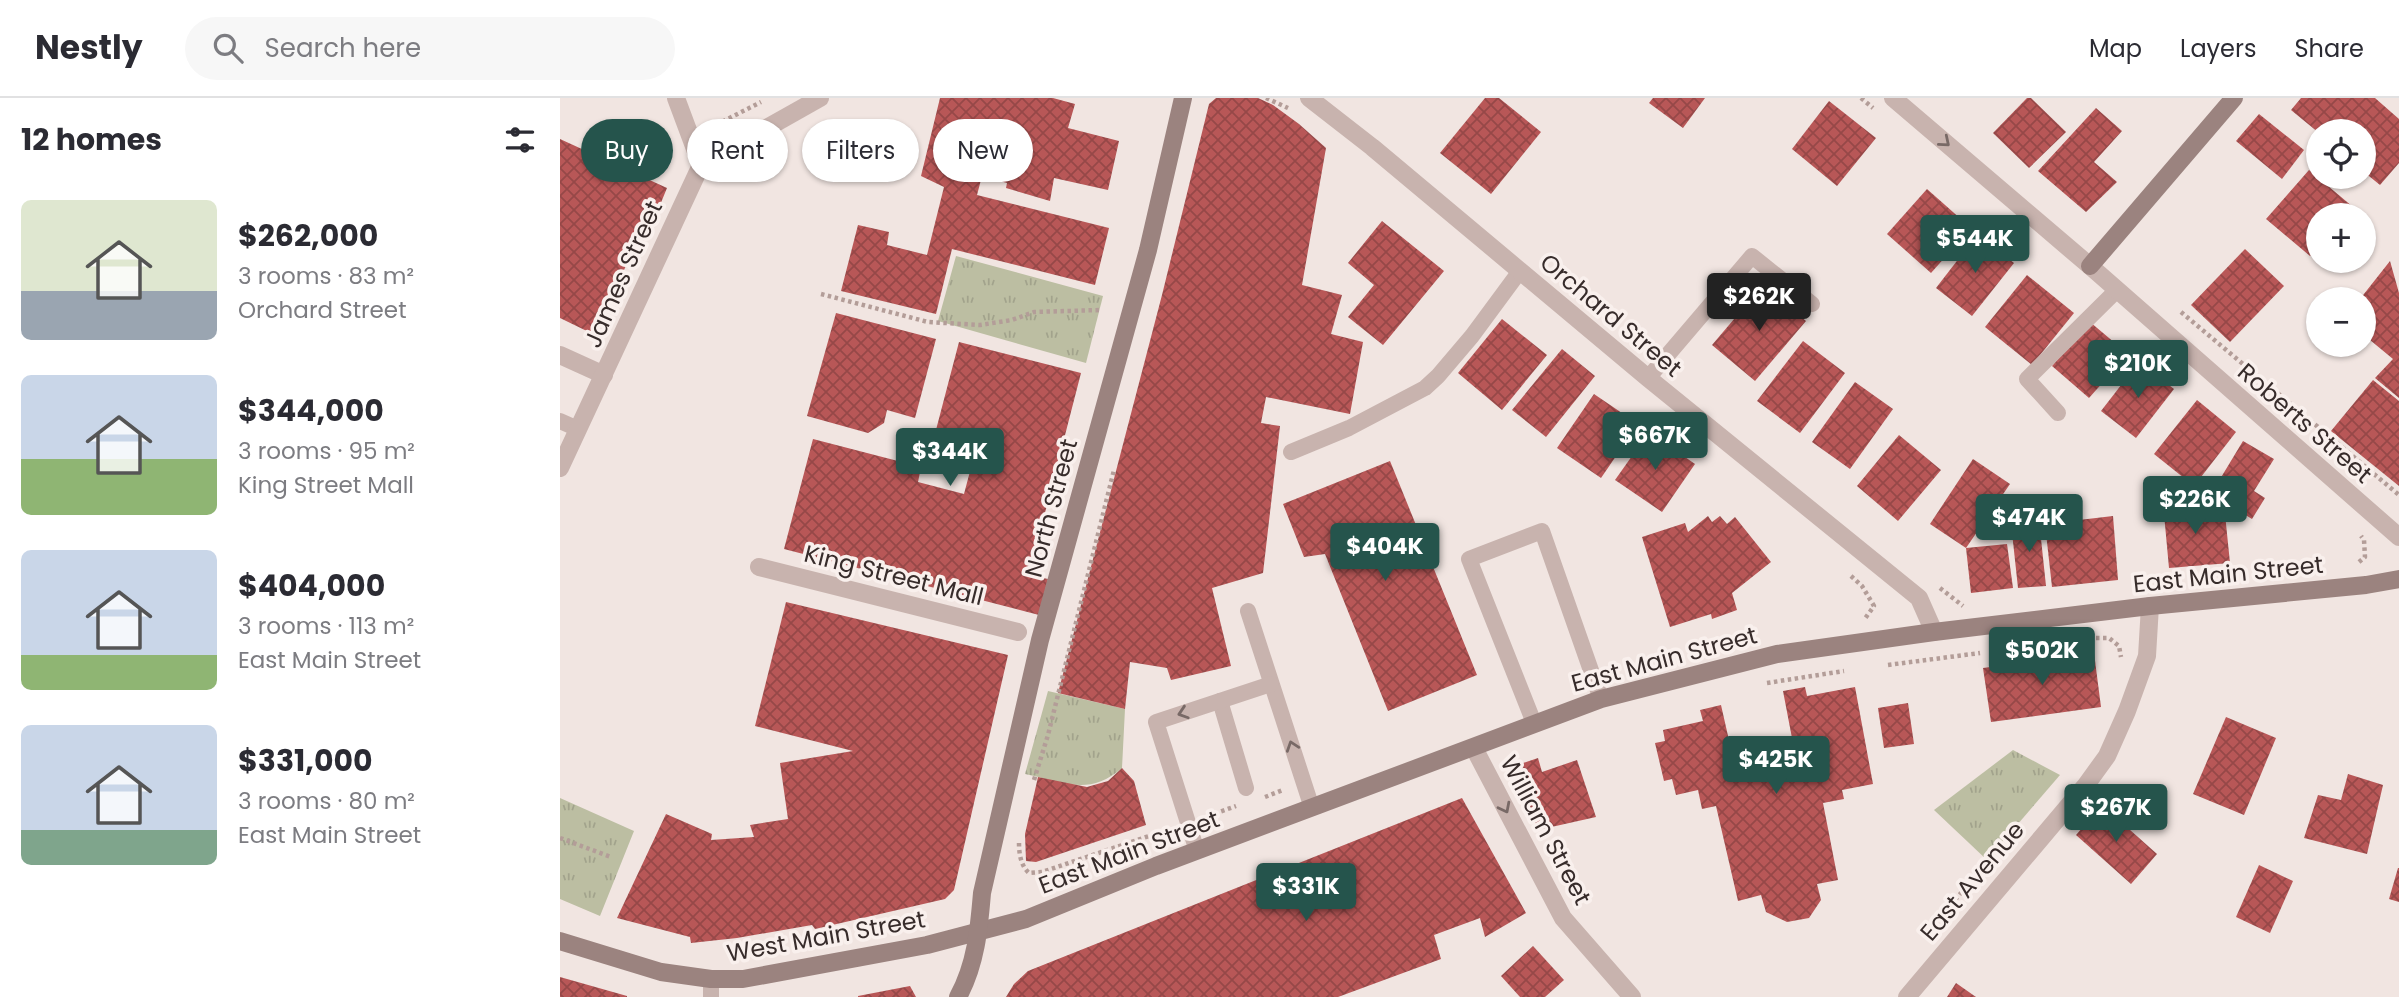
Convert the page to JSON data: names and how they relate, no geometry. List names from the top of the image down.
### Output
{
  "streets": {
    "main road": ["North Street", "East Main Street", "West Main Street"],
    "street": [
      "James Street",
      "Orchard Street",
      "Roberts Street",
      "King Street Mall",
      "William Street",
      "East Avenue"
    ]
  },
  "crossings": [
    ["Orchard Street", "East Main Street"],
    ["North Street", "East Main Street"],
    ["North Street", "West Main Street"],
    ["East Main Street", "William Street"],
    ["East Main Street", "East Avenue"],
    ["East Main Street", "West Main Street"]
  ],
  "one_way": ["Roberts Street", "William Street"],
  "page": {
    "header": "Nestly",
    "search": "Search here",
    "nav": ["Map", "Layers", "Share"],
    "heading": "12 homes",
    "map_buttons": ["+", "−"],
    "chip": [
      "Buy",
      "Rent",
      "Filters",
      "New"
    ],
    "list": [
      {
        "name": "$262,000",
        "note": "3 rooms · 83 m² · Orchard Street"
      },
      {
        "name": "$344,000",
        "note": "3 rooms · 95 m² · King Street Mall"
      },
      {
        "name": "$404,000",
        "note": "3 rooms · 113 m² · East Main Street"
      },
      {
        "name": "$331,000",
        "note": "3 rooms · 80 m² · East Main Street"
      }
    ],
    "price": [
      "$544K",
      "$262K",
      "$210K",
      "$667K",
      "$344K",
      "$226K",
      "$474K",
      "$404K",
      "$502K",
      "$425K",
      "$267K",
      "$331K"
    ]
  }
}
